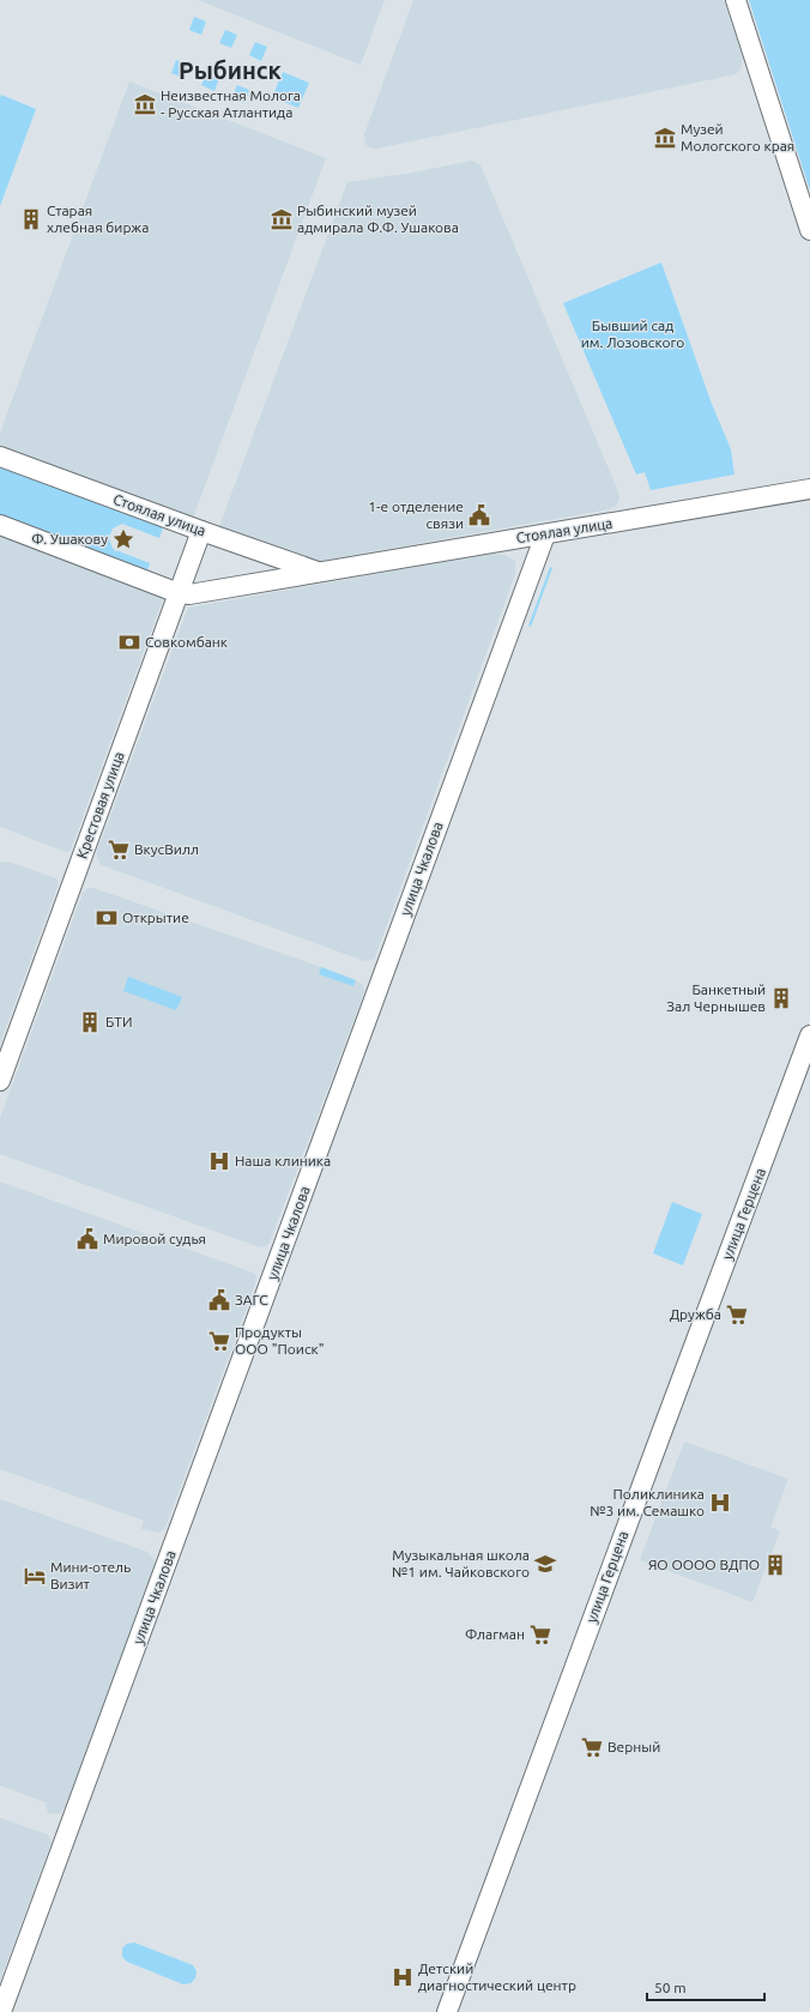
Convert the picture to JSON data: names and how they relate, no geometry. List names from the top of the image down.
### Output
{
  "streets": {
    "street": [
      "Стоялая улица",
      "Крестовая улица",
      "улица Чкалова",
      "улица Герцена"
    ]
  },
  "crossings": [
    ["Стоялая улица", "Крестовая улица"],
    ["Стоялая улица", "улица Чкалова"]
  ],
  "districts": ["Рыбинск"],
  "parks": ["Бывший сад им. Лозовского"],
  "places": {
    "museum": ["Неизвестная Молога - Русская Атлантида", "Музей Мологского края", "Рыбинский музей адмирала Ф.Ф. Ушакова"],
    "building": [
      "Старая хлебная биржа",
      "Банкетный Зал Чернышев",
      "БТИ",
      "ЯО ОООО ВДПО"
    ],
    "public building": ["1-е отделение связи", "Мировой судья", "ЗАГС"],
    "place": ["Ф. Ушакову"],
    "bank": ["Совкомбанк", "Открытие"],
    "supermarket": [
      "ВкусВилл",
      "Дружба",
      "Продукты ООО \"Поиск\"",
      "Флагман",
      "Верный"
    ],
    "hospital": ["Наша клиника", "Поликлиника №3 им. Семашко", "Детский диагностический центр"],
    "school or university": ["Музыкальная школа №1 им. Чайковского"],
    "hotel": ["Мини-отель Визит"]
  },
  "scale_bar": "50 m"
}
